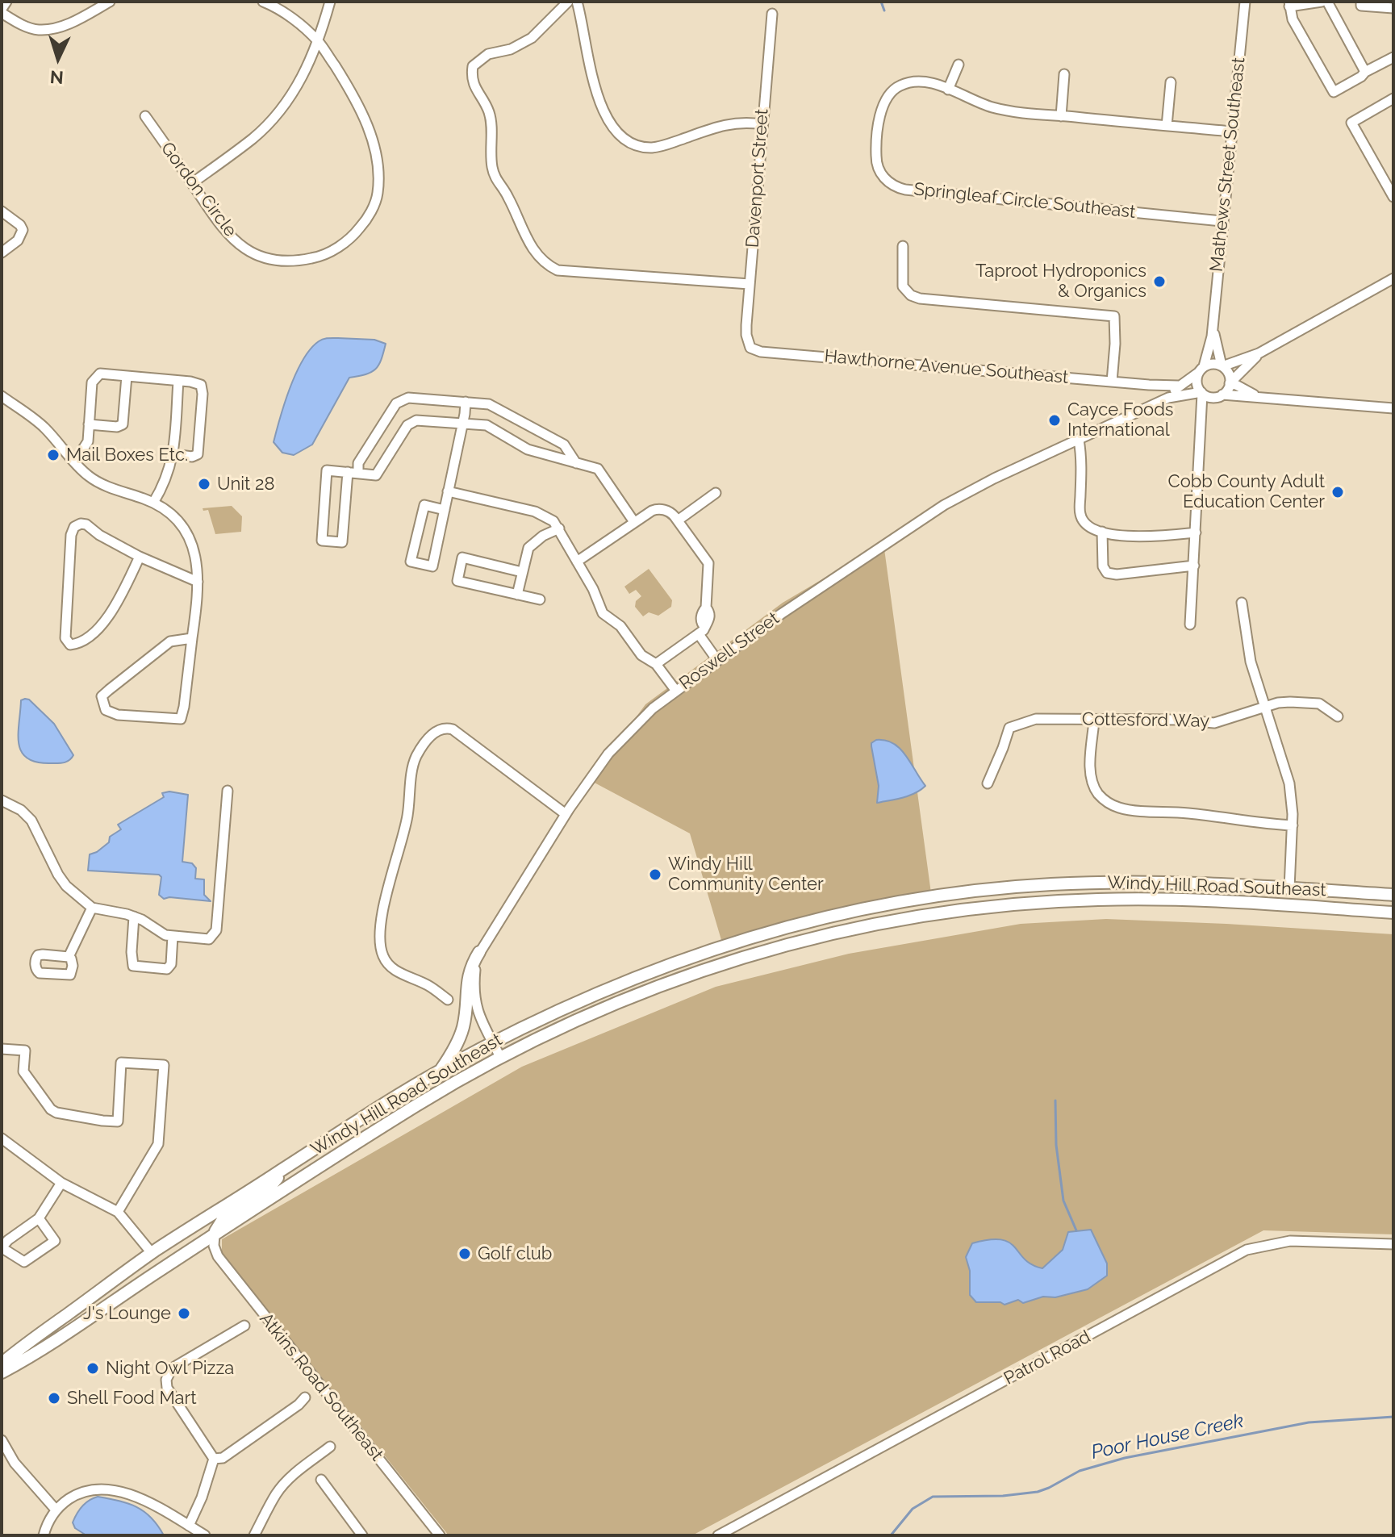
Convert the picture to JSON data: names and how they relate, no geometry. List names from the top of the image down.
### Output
{
  "streets": {
    "main road": ["Windy Hill Road Southeast"],
    "street": [
      "Mathews Street Southeast",
      "Davenport Street",
      "Gordon Circle",
      "Springleaf Circle Southeast",
      "Hawthorne Avenue Southeast",
      "Roswell Street",
      "Cottesford Way",
      "Patrol Road",
      "Atkins Road Southeast"
    ]
  },
  "crossings": [
    ["Mathews Street Southeast", "Springleaf Circle Southeast"],
    ["Mathews Street Southeast", "Roswell Street"],
    ["Davenport Street", "Hawthorne Avenue Southeast"],
    ["Hawthorne Avenue Southeast", "Roswell Street"],
    ["Roswell Street", "Windy Hill Road Southeast"],
    ["Windy Hill Road Southeast", "Atkins Road Southeast"]
  ],
  "water": ["Poor House Creek"],
  "places": [
    "Taproot Hydroponics & Organics",
    "Cayce Foods International",
    "Mail Boxes Etc.",
    "Unit 28",
    "Cobb County Adult Education Center",
    "Windy Hill Community Center",
    "Golf club",
    "J's Lounge",
    "Night Owl Pizza",
    "Shell Food Mart"
  ],
  "north": "bottom"
}
